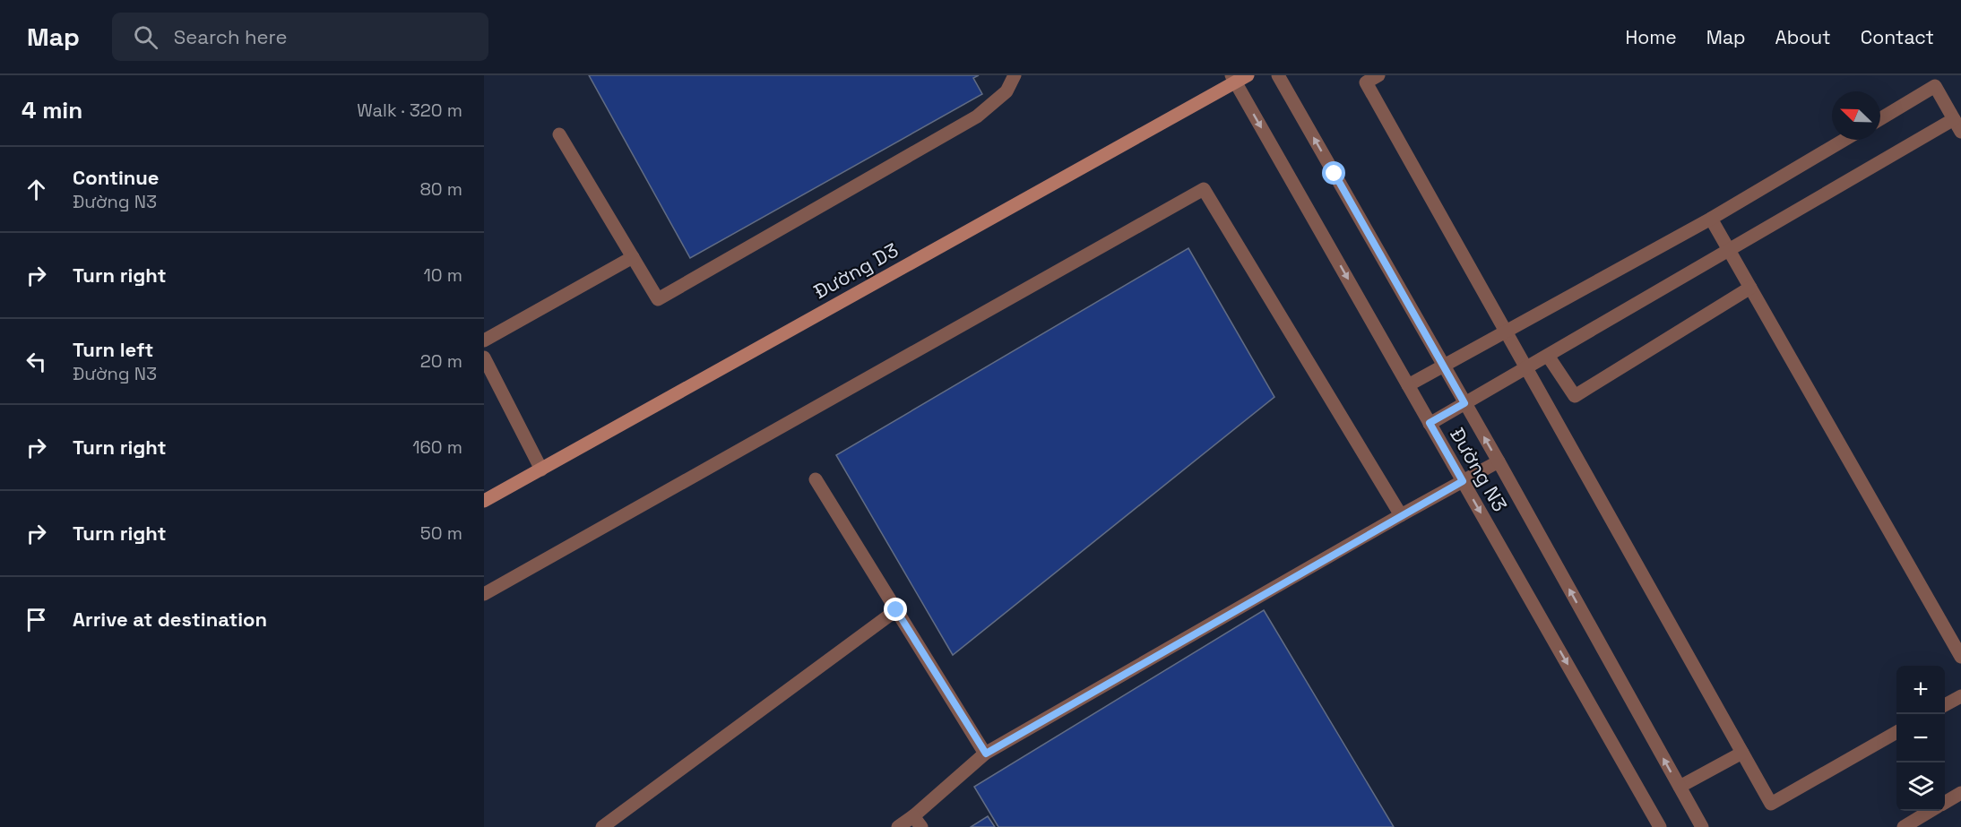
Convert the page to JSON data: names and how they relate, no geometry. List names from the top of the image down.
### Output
{
  "streets": {
    "main road": ["Đường D3"],
    "street": ["Đường N3"]
  },
  "crossings": [
    ["Đường D3", "Đường N3"]
  ],
  "north": "top left",
  "page": {
    "header": "Map",
    "search": "Search here",
    "nav": [
      "Home",
      "Map",
      "About",
      "Contact"
    ],
    "heading": ["4 min", "Walk · 320 m"],
    "list": [
      ["Continue", "Đường N3", "80 m"],
      ["Turn right", "10 m"],
      ["Turn left", "Đường N3", "20 m"],
      ["Turn right", "160 m"],
      ["Turn right", "50 m"],
      "Arrive at destination"
    ],
    "map_buttons": ["+", "−"]
  }
}
